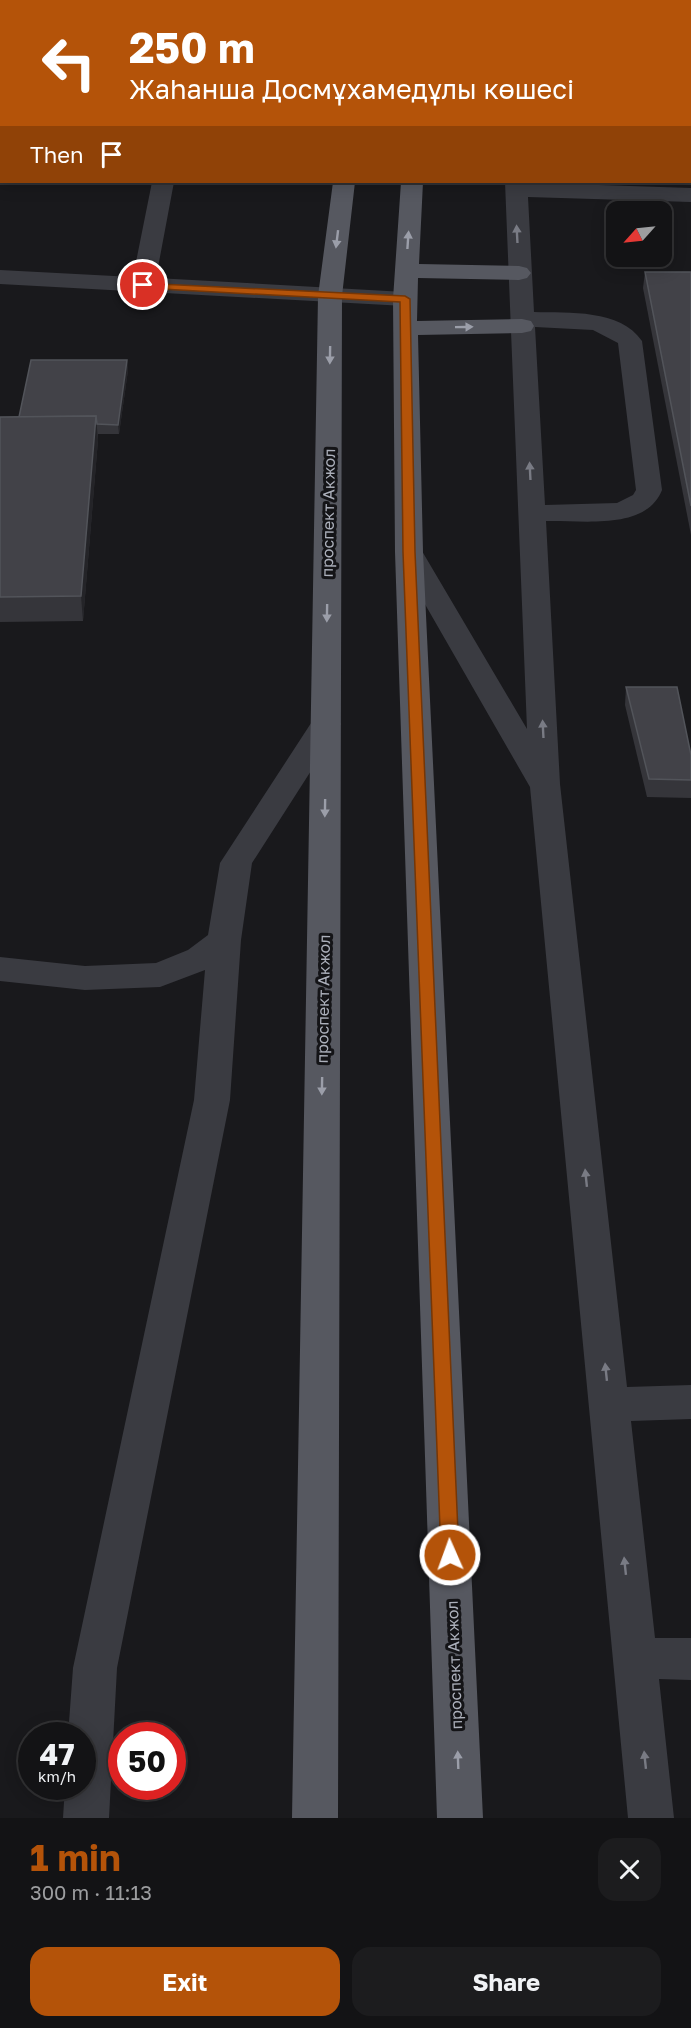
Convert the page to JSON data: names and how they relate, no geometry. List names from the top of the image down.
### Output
{
  "streets": {
    "main road": ["проспект Акжол"]
  },
  "north": "bottom left",
  "page": {
    "turn": ["250 m", "Жаһанша Досмұхамедұлы көшесі"],
    "then": "Then",
    "speed": "47 km/h",
    "limit": "50",
    "heading": ["1 min", "300 m · 11:13"],
    "buttons": ["Exit", "Share"]
  }
}
